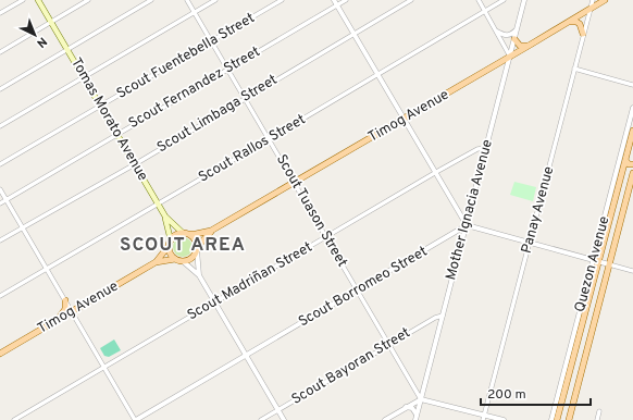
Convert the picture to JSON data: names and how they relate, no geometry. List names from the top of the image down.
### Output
{
  "streets": {
    "main road": ["Timog Avenue", "Tomas Morato Avenue", "Quezon Avenue"],
    "street": [
      "Scout Fuentebella Street",
      "Scout Fernandez Street",
      "Scout Limbaga Street",
      "Scout Rallos Street",
      "Mother Ignacia Avenue",
      "Panay Avenue",
      "Scout Tuason Street",
      "Scout Madriñan Street",
      "Scout Borromeo Street",
      "Scout Bayoran Street"
    ]
  },
  "crossings": [
    ["Scout Fuentebella Street", "Tomas Morato Avenue"],
    ["Scout Fuentebella Street", "Scout Tuason Street"],
    ["Scout Fernandez Street", "Tomas Morato Avenue"],
    ["Scout Fernandez Street", "Scout Tuason Street"],
    ["Scout Limbaga Street", "Tomas Morato Avenue"],
    ["Scout Limbaga Street", "Scout Tuason Street"],
    ["Timog Avenue", "Tomas Morato Avenue"],
    ["Timog Avenue", "Mother Ignacia Avenue"],
    ["Timog Avenue", "Panay Avenue"],
    ["Timog Avenue", "Scout Tuason Street"],
    ["Tomas Morato Avenue", "Scout Rallos Street"],
    ["Scout Rallos Street", "Scout Tuason Street"],
    ["Mother Ignacia Avenue", "Scout Tuason Street"],
    ["Mother Ignacia Avenue", "Scout Madriñan Street"],
    ["Mother Ignacia Avenue", "Scout Borromeo Street"],
    ["Mother Ignacia Avenue", "Scout Bayoran Street"],
    ["Scout Tuason Street", "Scout Madriñan Street"],
    ["Scout Tuason Street", "Scout Borromeo Street"],
    ["Scout Tuason Street", "Scout Bayoran Street"]
  ],
  "districts": ["SCOUT AREA"],
  "scale_bar": "200 m",
  "north": "bottom right"
}
